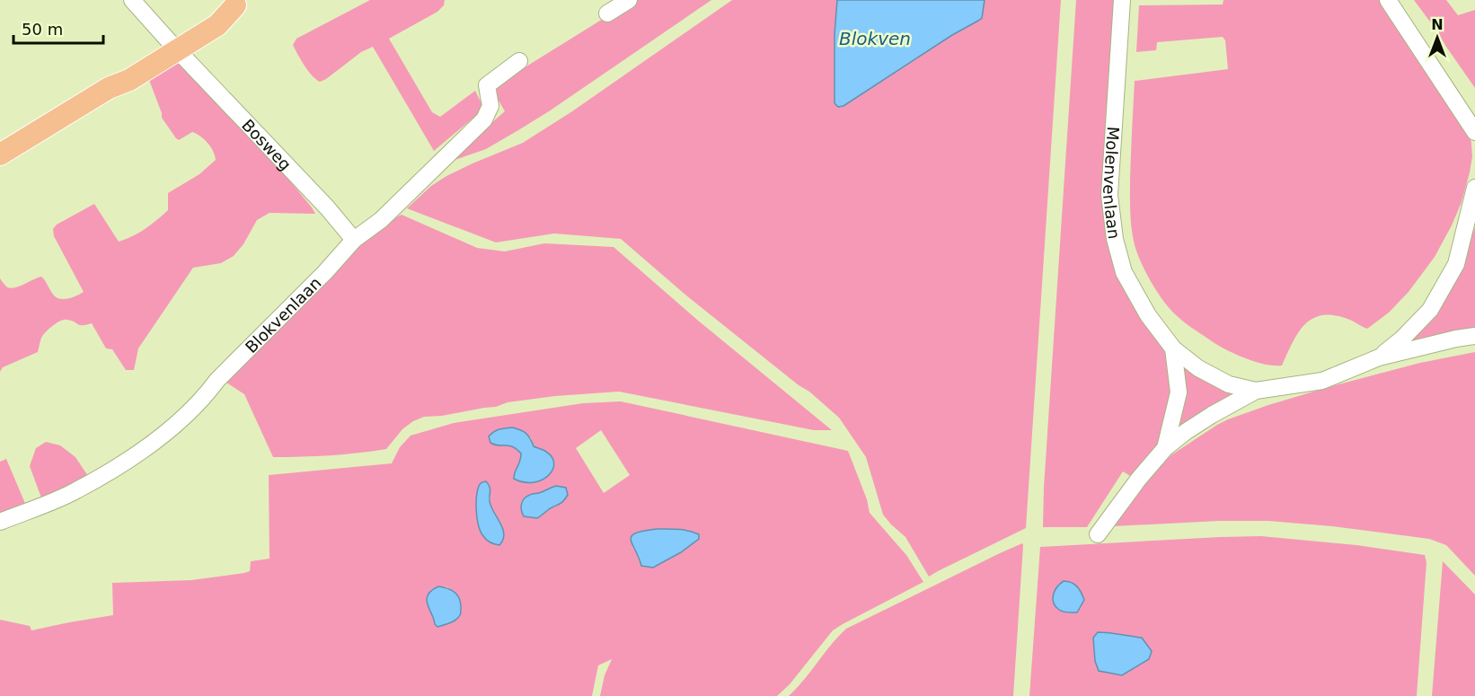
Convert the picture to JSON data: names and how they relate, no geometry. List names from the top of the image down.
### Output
{
  "streets": {
    "street": ["Bosweg", "Molenvenlaan", "Blokvenlaan"]
  },
  "crossings": [
    ["Bosweg", "Blokvenlaan"]
  ],
  "water": ["Blokven"],
  "scale_bar": "50 m",
  "north": "top"
}
